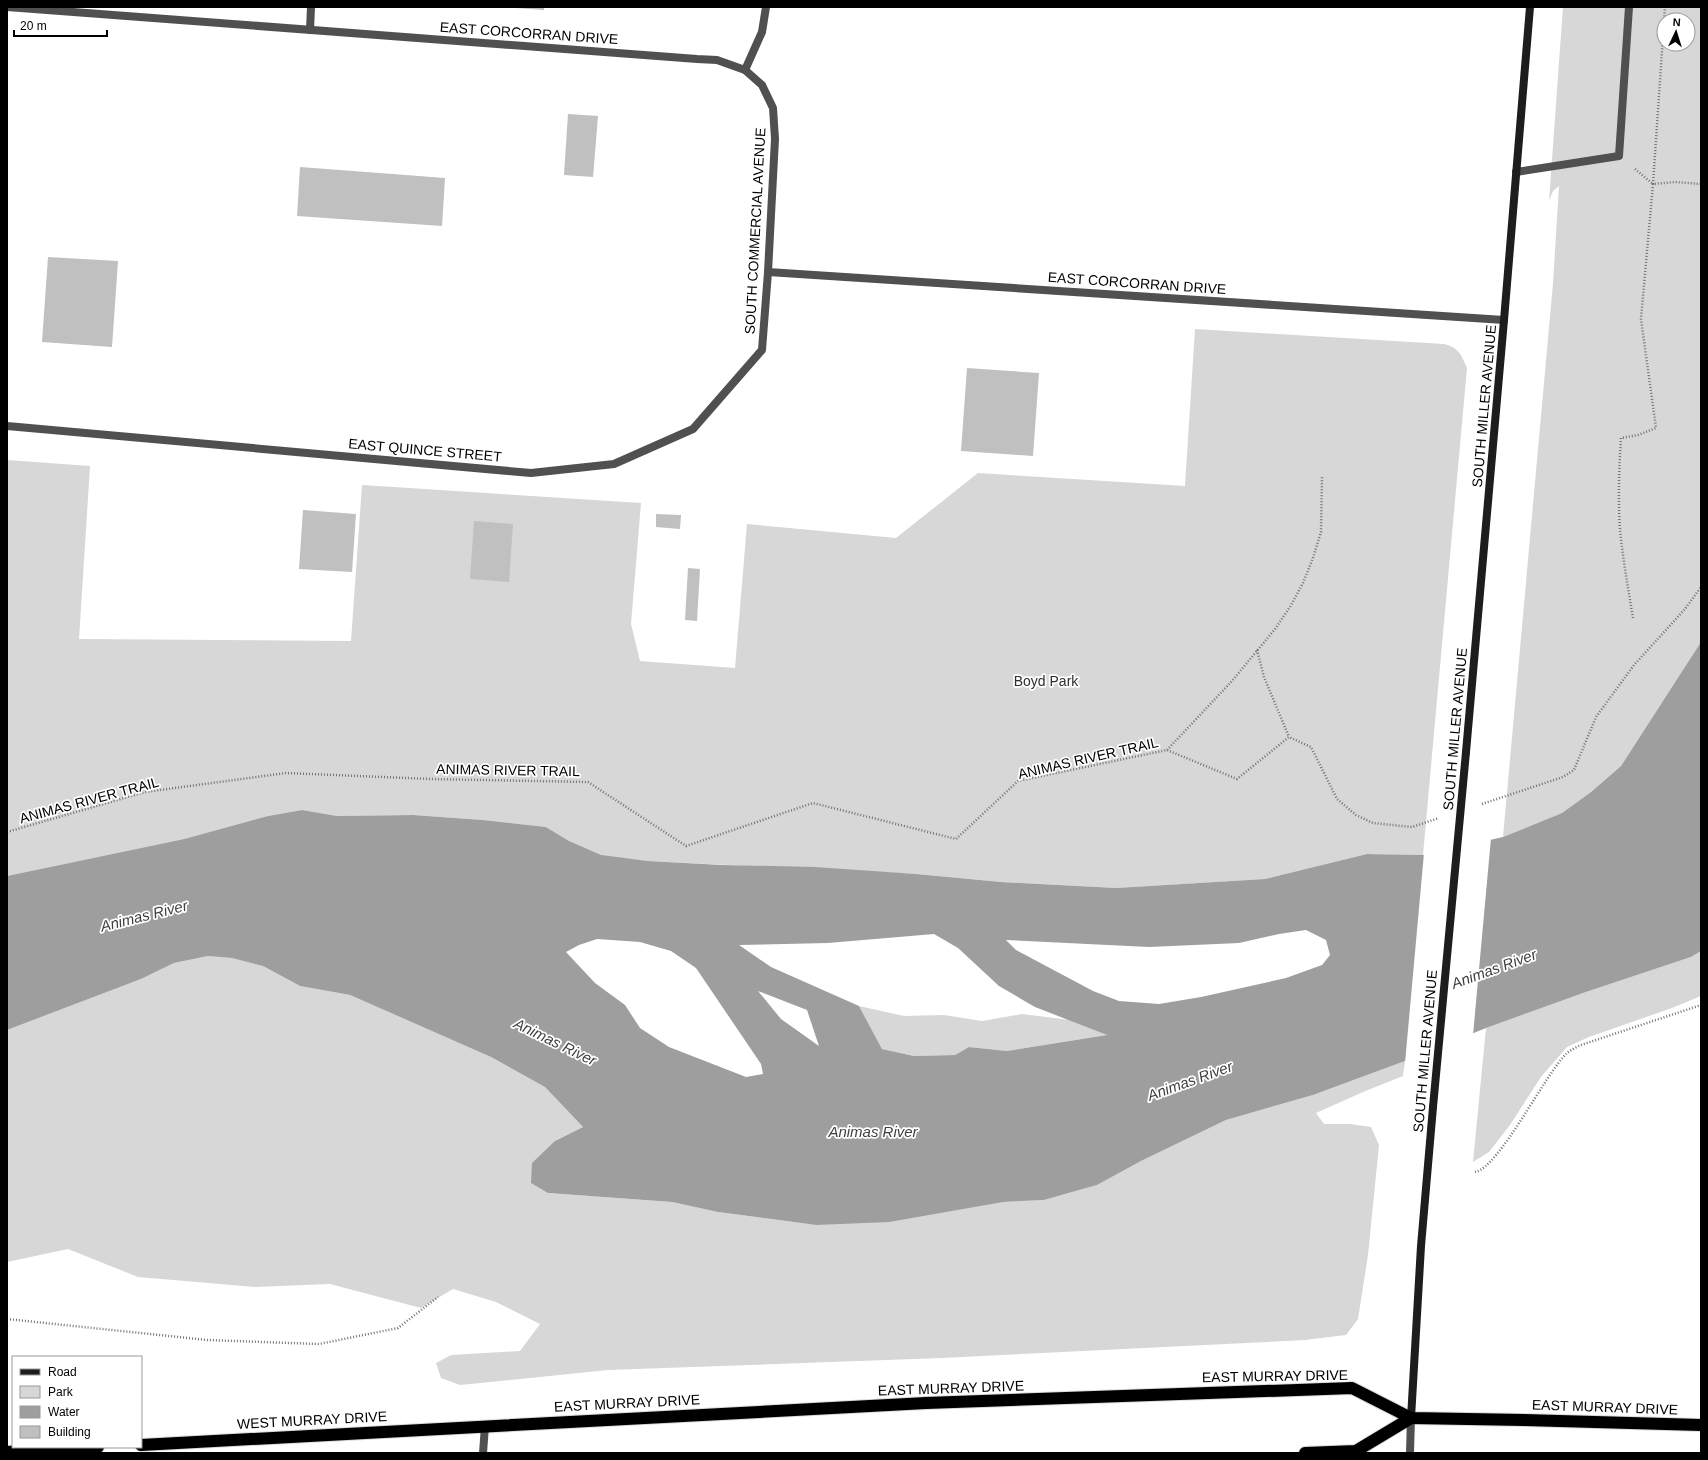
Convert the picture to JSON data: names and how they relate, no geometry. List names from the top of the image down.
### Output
{
  "streets": {
    "highway": ["EAST MURRAY DRIVE", "WEST MURRAY DRIVE"],
    "main road": ["SOUTH MILLER AVENUE"],
    "street": ["EAST CORCORRAN DRIVE", "SOUTH COMMERCIAL AVENUE", "EAST QUINCE STREET"],
    "path": ["ANIMAS RIVER TRAIL"]
  },
  "crossings": [
    ["EAST CORCORRAN DRIVE", "SOUTH COMMERCIAL AVENUE"],
    ["EAST CORCORRAN DRIVE", "SOUTH MILLER AVENUE"],
    ["SOUTH COMMERCIAL AVENUE", "EAST QUINCE STREET"],
    ["SOUTH MILLER AVENUE", "EAST MURRAY DRIVE"],
    ["EAST MURRAY DRIVE", "WEST MURRAY DRIVE"]
  ],
  "water": ["Animas River"],
  "parks": ["Boyd Park"],
  "legend": [
    "Road",
    "Park",
    "Water",
    "Building"
  ],
  "scale_bar": "20 m",
  "north": "top"
}
